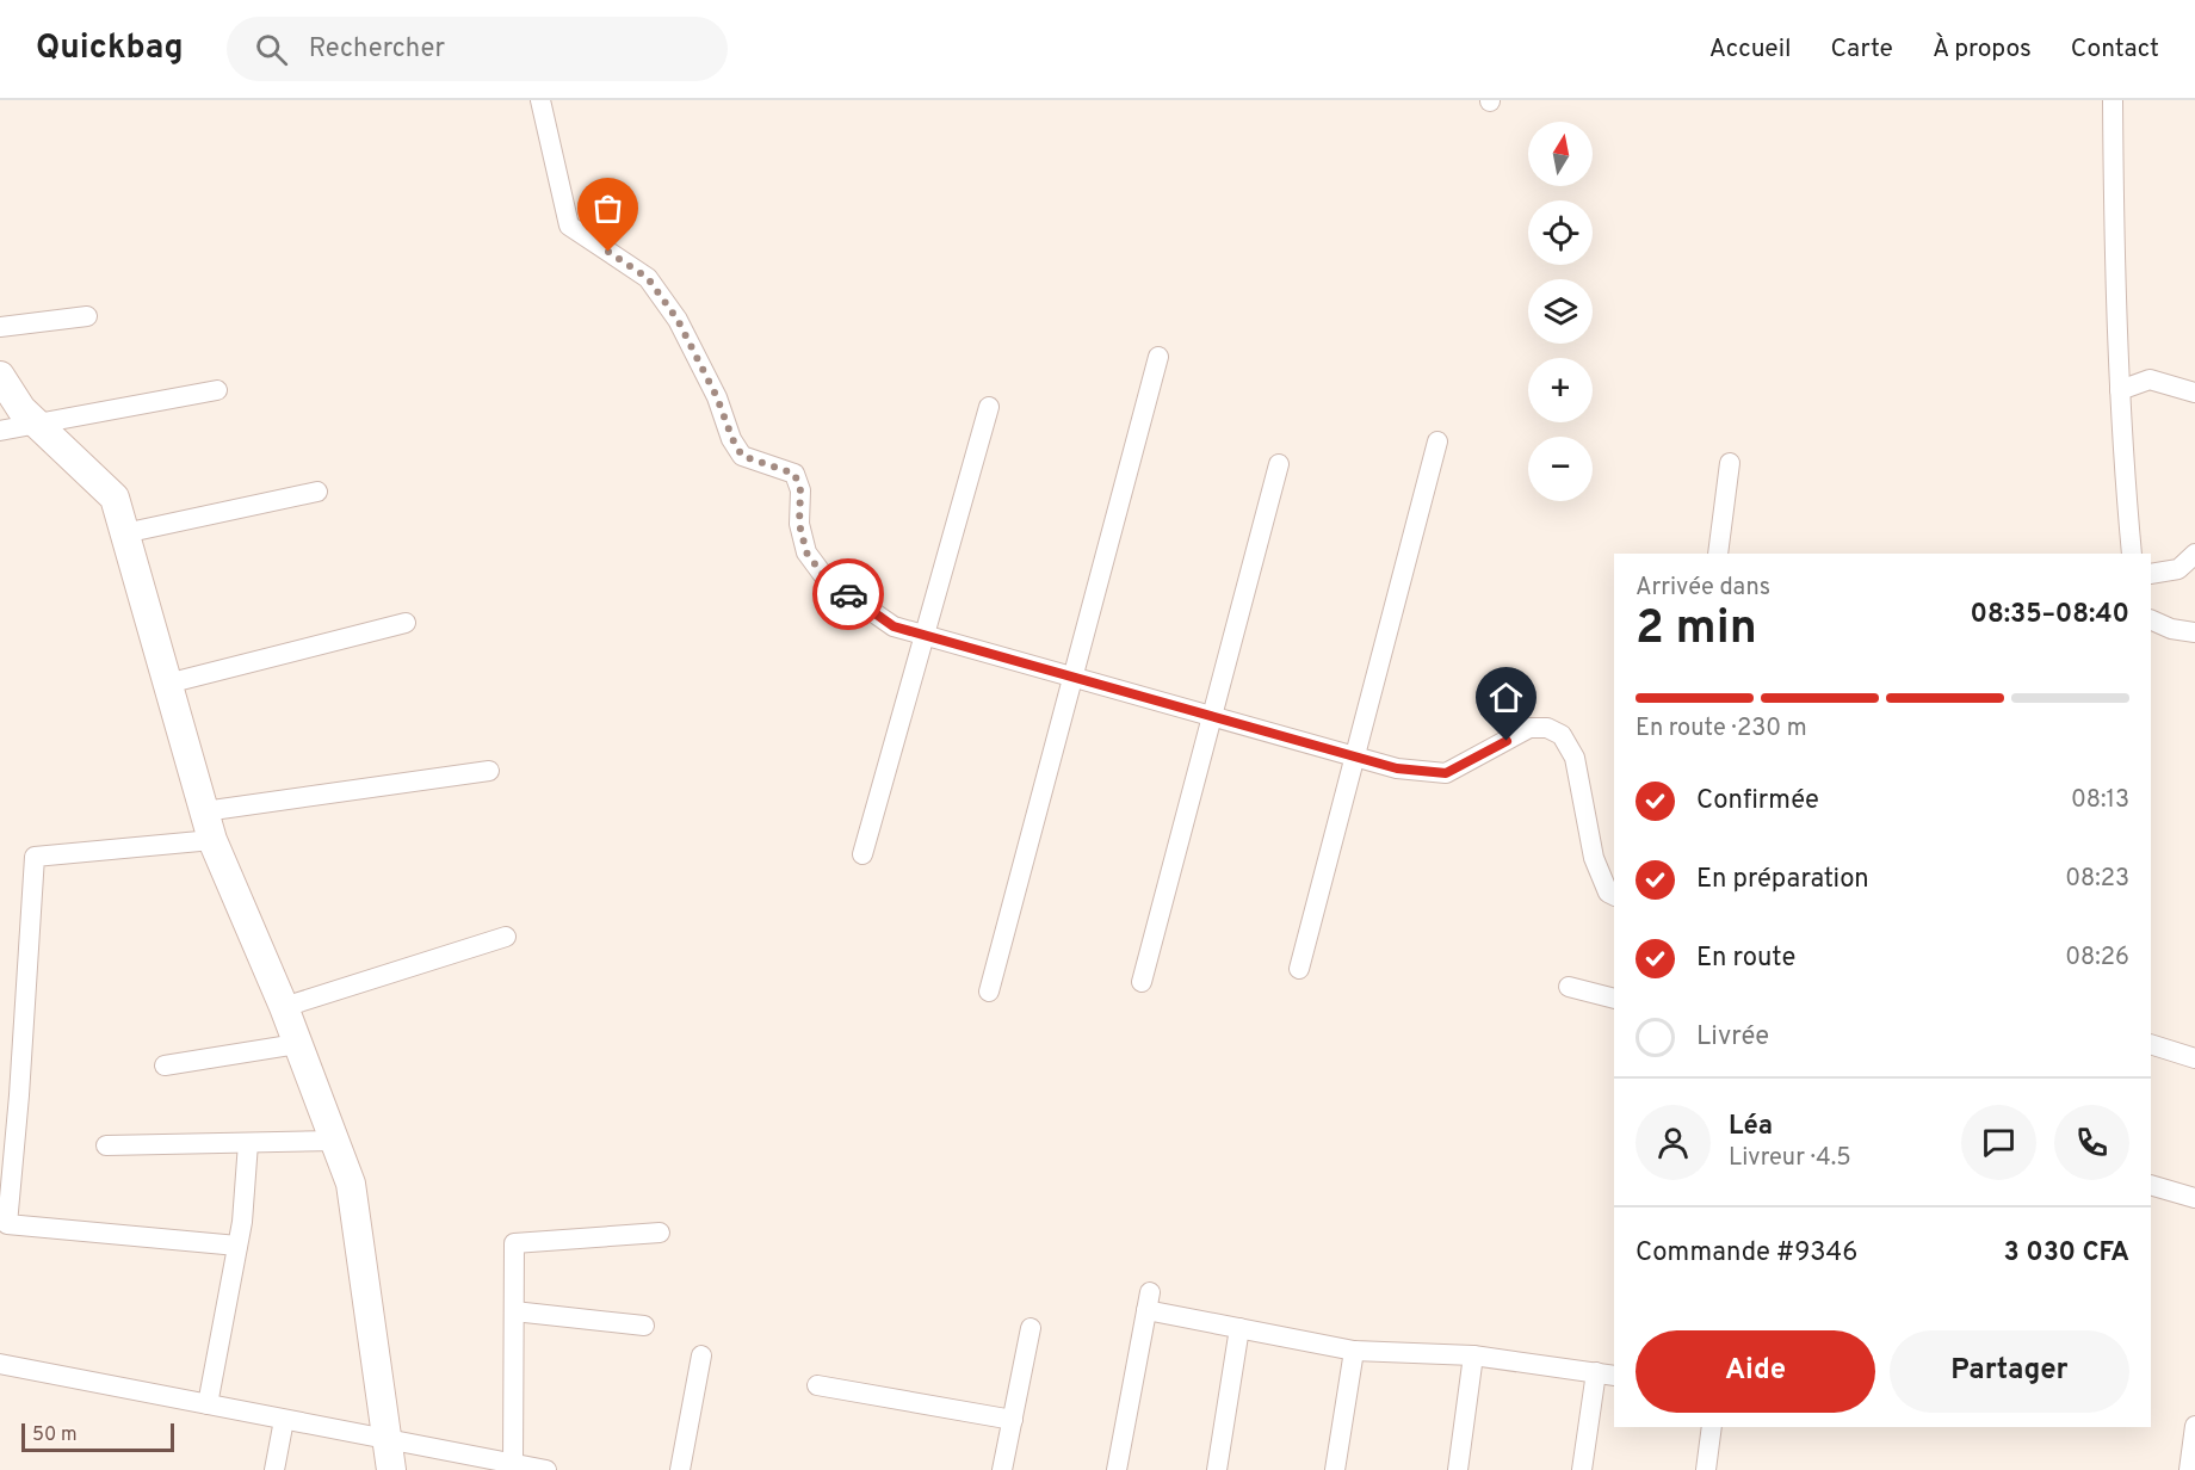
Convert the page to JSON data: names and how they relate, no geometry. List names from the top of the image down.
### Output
{
  "scale_bar": "50 m",
  "north": "top",
  "page": {
    "header": "Quickbag",
    "search": "Rechercher",
    "nav": [
      "Accueil",
      "Carte",
      "À propos",
      "Contact"
    ],
    "map_buttons": ["+", "−"],
    "heading": ["2 min", "Arrivée dans", "08:35–08:40"],
    "panel": [
      "Léa",
      "Livreur · 4.5",
      "Commande #9346",
      "3 030 CFA"
    ],
    "bar": "En route · 230 m",
    "list": [
      ["Confirmée", "08:13"],
      ["En préparation", "08:23"],
      ["En route", "08:26"],
      "Livrée"
    ],
    "buttons": ["Aide", "Partager"],
    "scale": "50 m"
  }
}
